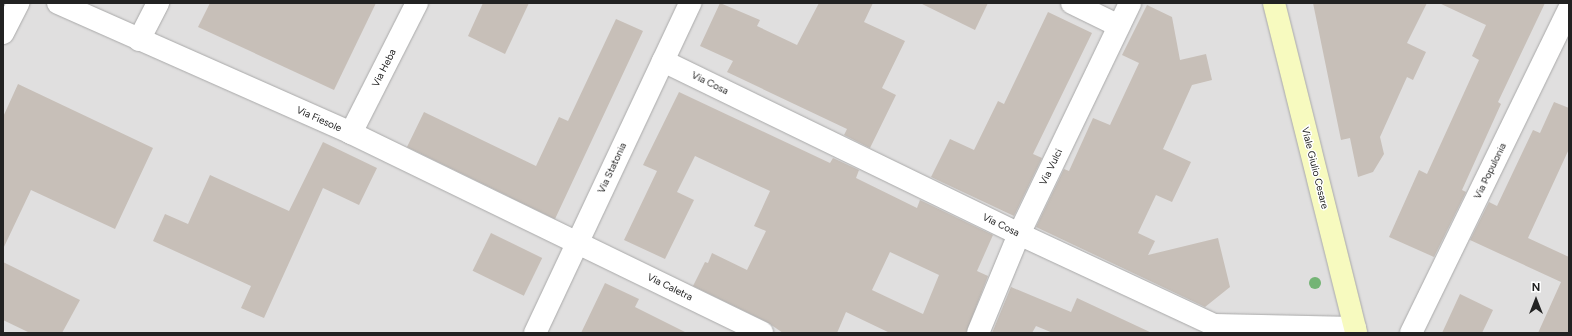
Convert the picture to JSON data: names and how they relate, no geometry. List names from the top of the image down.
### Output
{
  "streets": {
    "main road": ["Viale Giulio Cesare"],
    "street": [
      "Via Heba",
      "Via Cosa",
      "Via Fiesole",
      "Via Vulci",
      "Via Statonia",
      "Via Populonia",
      "Via Caletra"
    ]
  },
  "crossings": [
    ["Via Heba", "Via Fiesole"],
    ["Via Cosa", "Via Vulci"],
    ["Via Cosa", "Via Statonia"],
    ["Via Cosa", "Viale Giulio Cesare"],
    ["Via Fiesole", "Via Statonia"],
    ["Via Fiesole", "Via Caletra"],
    ["Via Statonia", "Via Caletra"]
  ],
  "north": "top"
}
